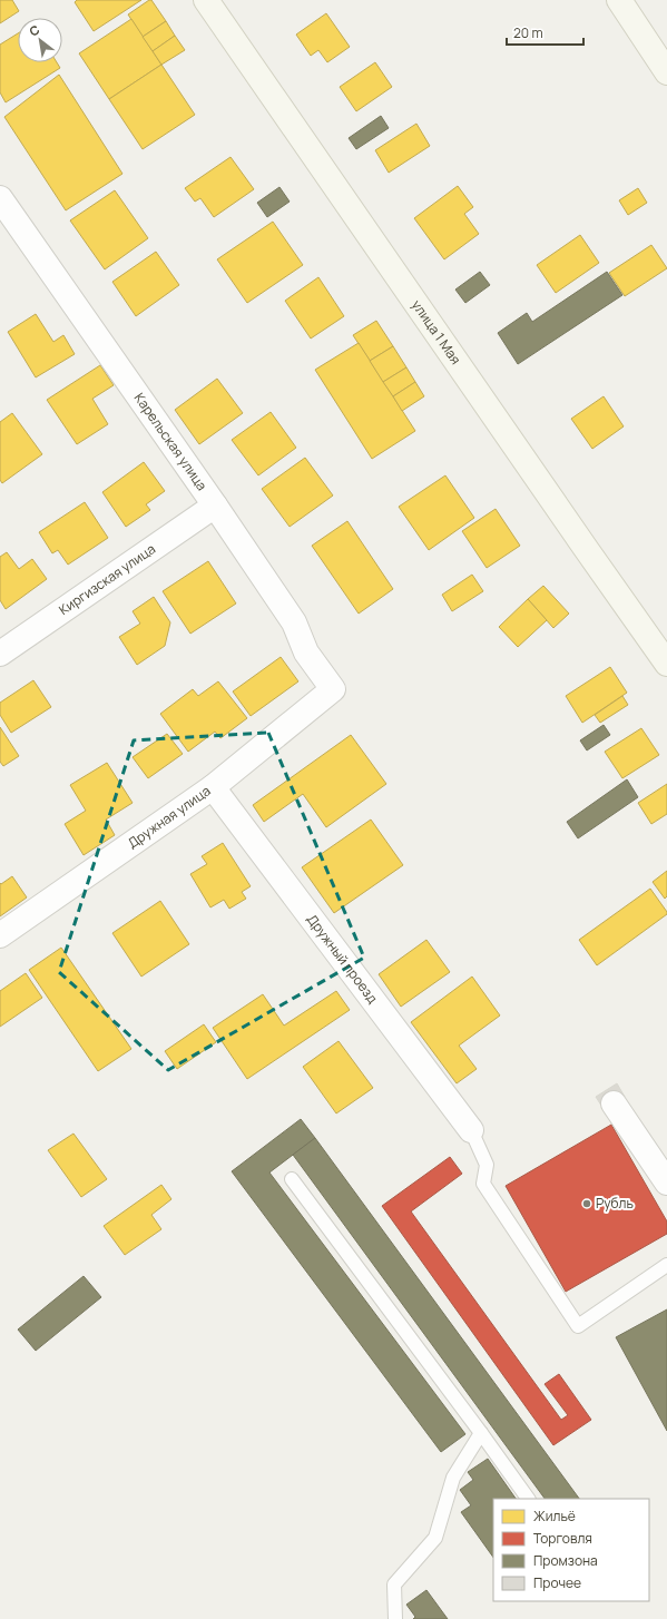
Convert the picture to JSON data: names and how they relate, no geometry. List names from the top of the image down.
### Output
{
  "streets": {
    "main road": ["улица 1 Мая"],
    "street": [
      "Карельская улица",
      "Киргизская улица",
      "Дружная улица",
      "Дружный проезд"
    ]
  },
  "crossings": [
    ["Карельская улица", "Киргизская улица"],
    ["Карельская улица", "Дружная улица"],
    ["Дружная улица", "Дружный проезд"]
  ],
  "places": ["Рубль"],
  "legend": [
    "Жильё",
    "Торговля",
    "Промзона",
    "Прочее"
  ],
  "scale_bar": "20 m",
  "north": "top left"
}
